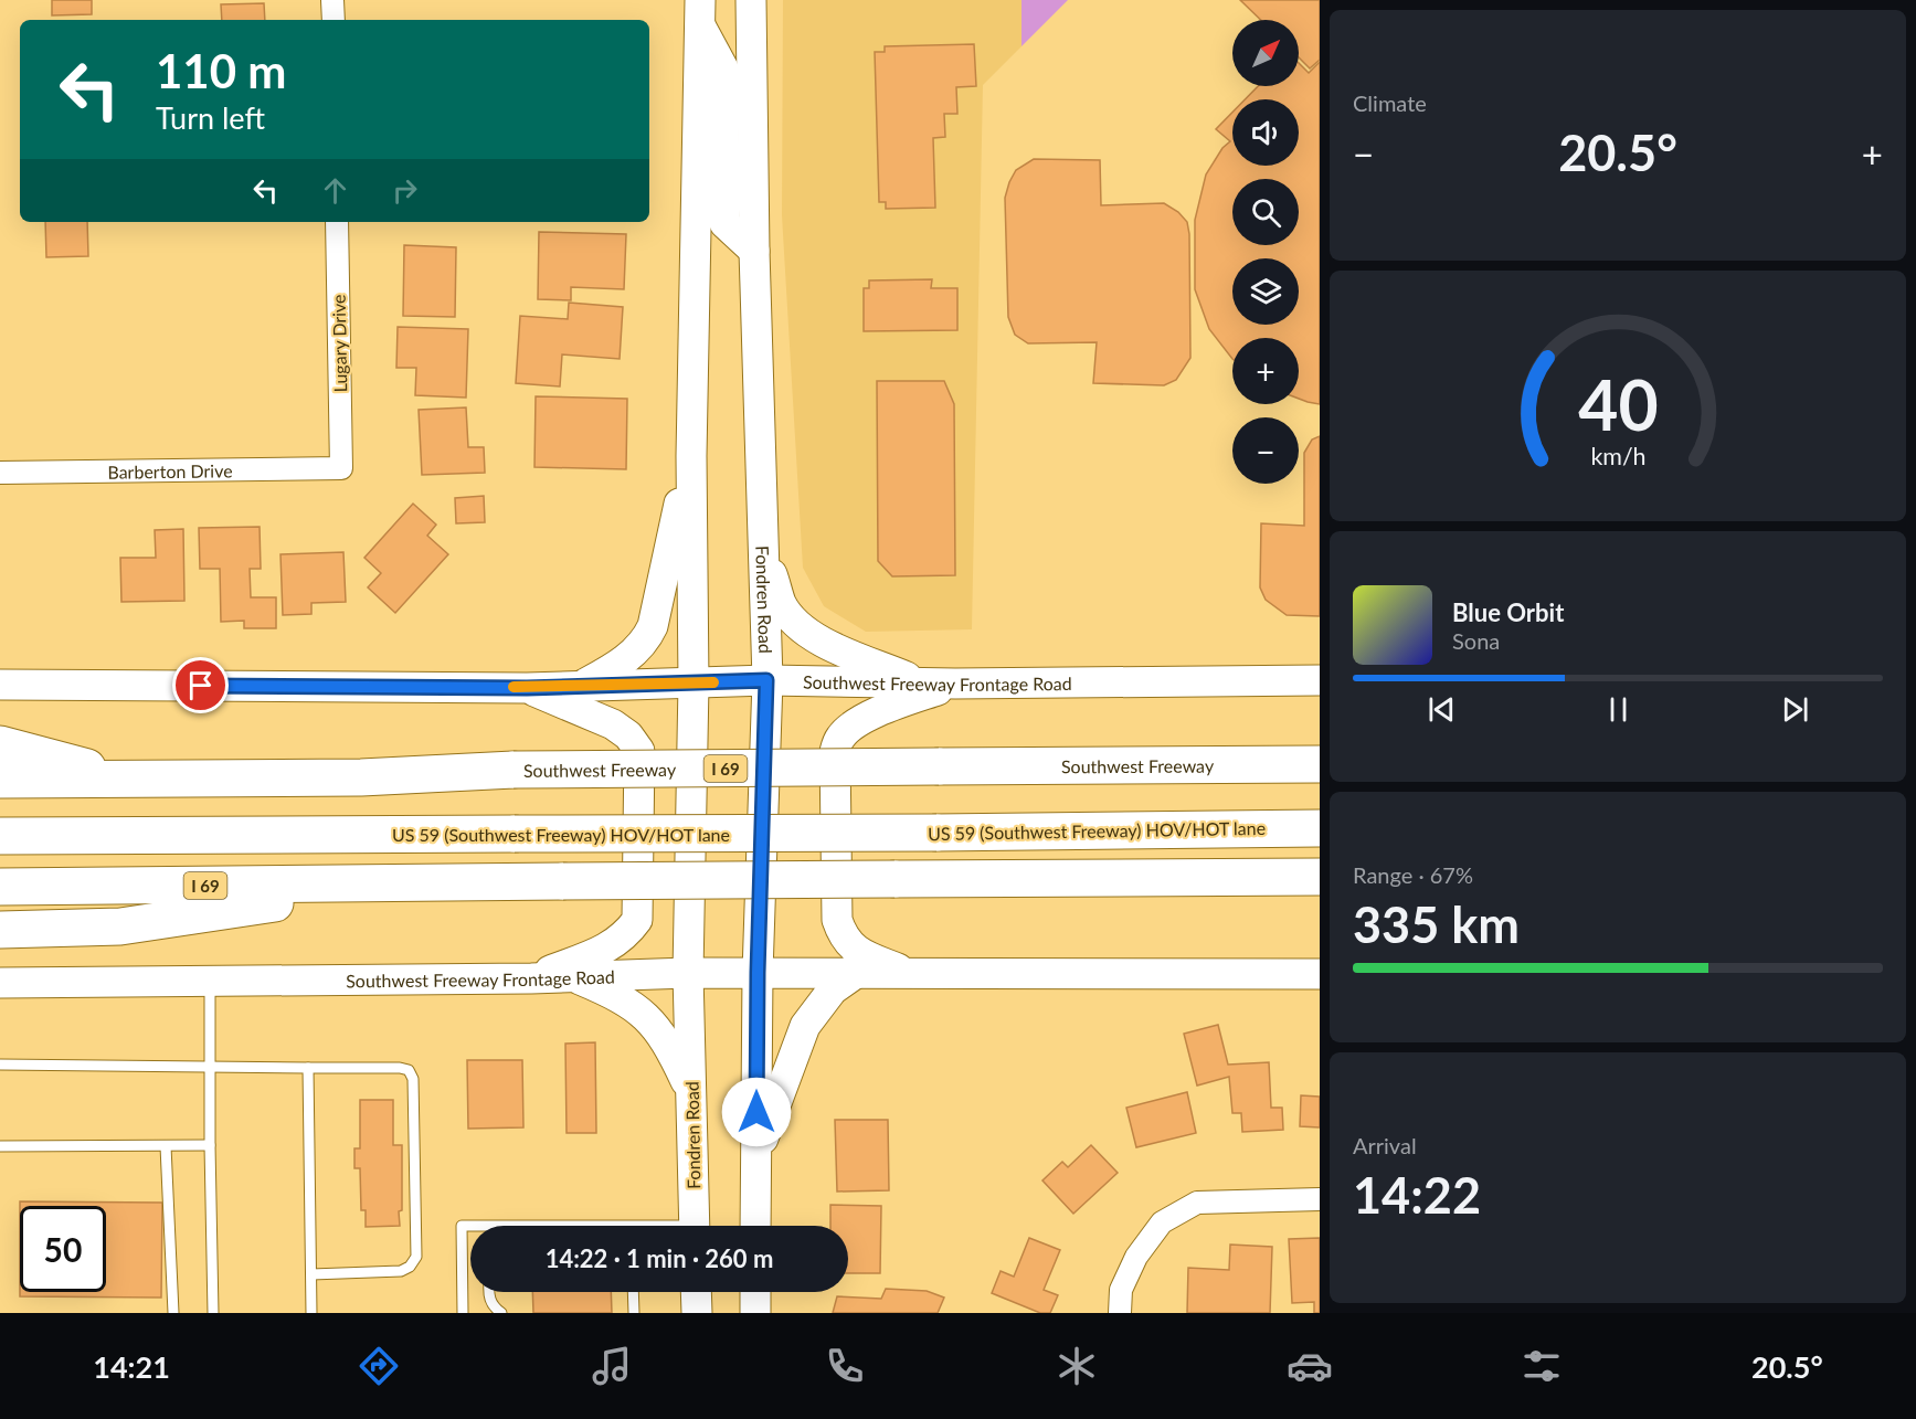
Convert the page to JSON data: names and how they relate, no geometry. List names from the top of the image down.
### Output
{
  "streets": {
    "highway": ["Southwest Freeway", "I 69", "US 59 (Southwest Freeway) HOV/HOT lane"],
    "main road": ["Fondren Road", "Southwest Freeway Frontage Road"],
    "street": ["Lugary Drive", "Barberton Drive"]
  },
  "crossings": [
    ["Lugary Drive", "Barberton Drive"],
    ["Fondren Road", "Southwest Freeway Frontage Road"]
  ],
  "north": "top right",
  "page": {
    "tile": [
      "Climate",
      ["Range · 67%", "335 km"],
      ["Arrival", "14:22"]
    ],
    "map_buttons": ["+", "−"],
    "turn": ["110 m", "Turn left"],
    "heat": ["−", "20.5°", "+"],
    "song": ["Blue Orbit", "Sona"],
    "limit": "50",
    "trip": "14:22 · 1 min · 260 m",
    "tabs": ["14:21", "20.5°"],
    "gauge": ["40", "km/h"]
  }
}
